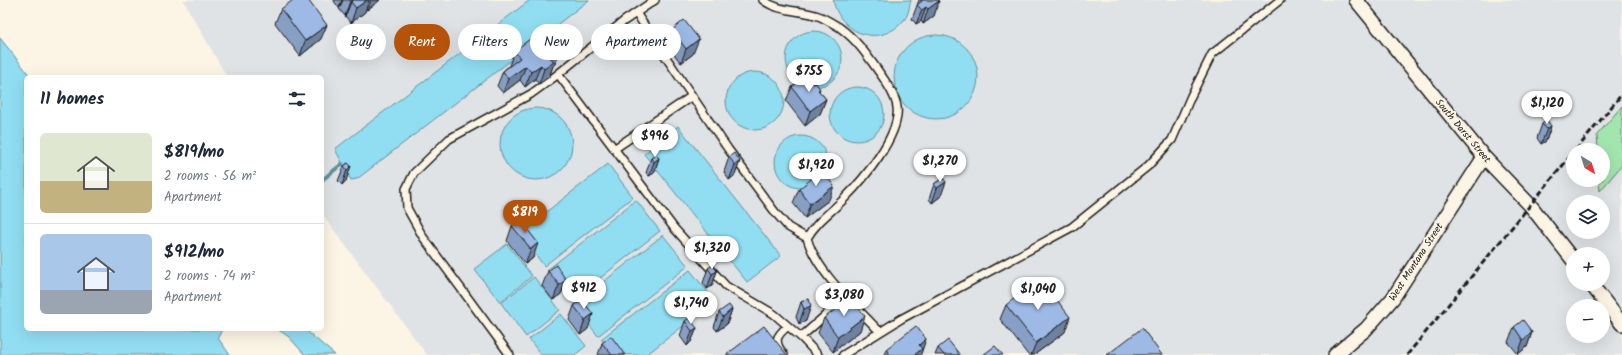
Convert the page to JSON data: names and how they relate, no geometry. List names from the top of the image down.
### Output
{
  "streets": {
    "street": ["South Darst Street", "West Montana Street"]
  },
  "crossings": [
    ["South Darst Street", "West Montana Street"]
  ],
  "north": "bottom right",
  "page": {
    "chip": [
      "Buy",
      "Rent",
      "Filters",
      "New",
      "Apartment"
    ],
    "price": [
      "$755",
      "$1,120",
      "$996",
      "$1,270",
      "$1,920",
      "$819",
      "$1,320",
      "$912",
      "$1,040",
      "$3,080",
      "$1,740"
    ],
    "heading": "11 homes",
    "list": [
      {
        "name": "$819/mo",
        "note": "2 rooms · 56 m² · Apartment"
      },
      {
        "name": "$912/mo",
        "note": "2 rooms · 74 m² · Apartment"
      }
    ],
    "map_buttons": ["+", "−"]
  }
}
